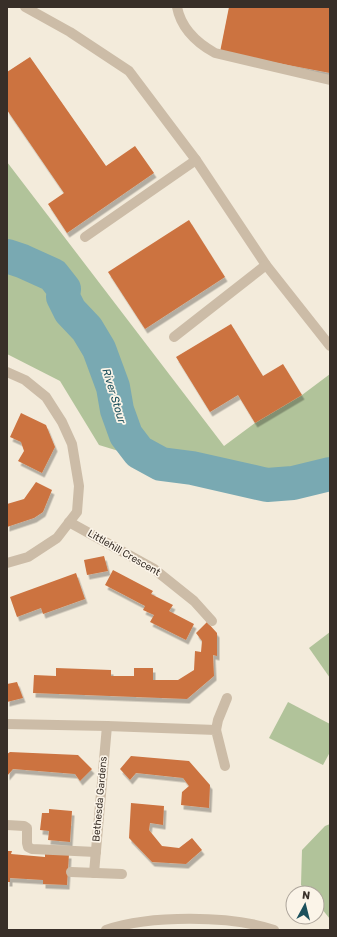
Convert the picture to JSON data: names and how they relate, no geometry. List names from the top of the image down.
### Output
{
  "streets": {
    "street": ["Littlehill Crescent", "Bethesda Gardens"]
  },
  "water": ["River Stour"],
  "north": "top"
}
